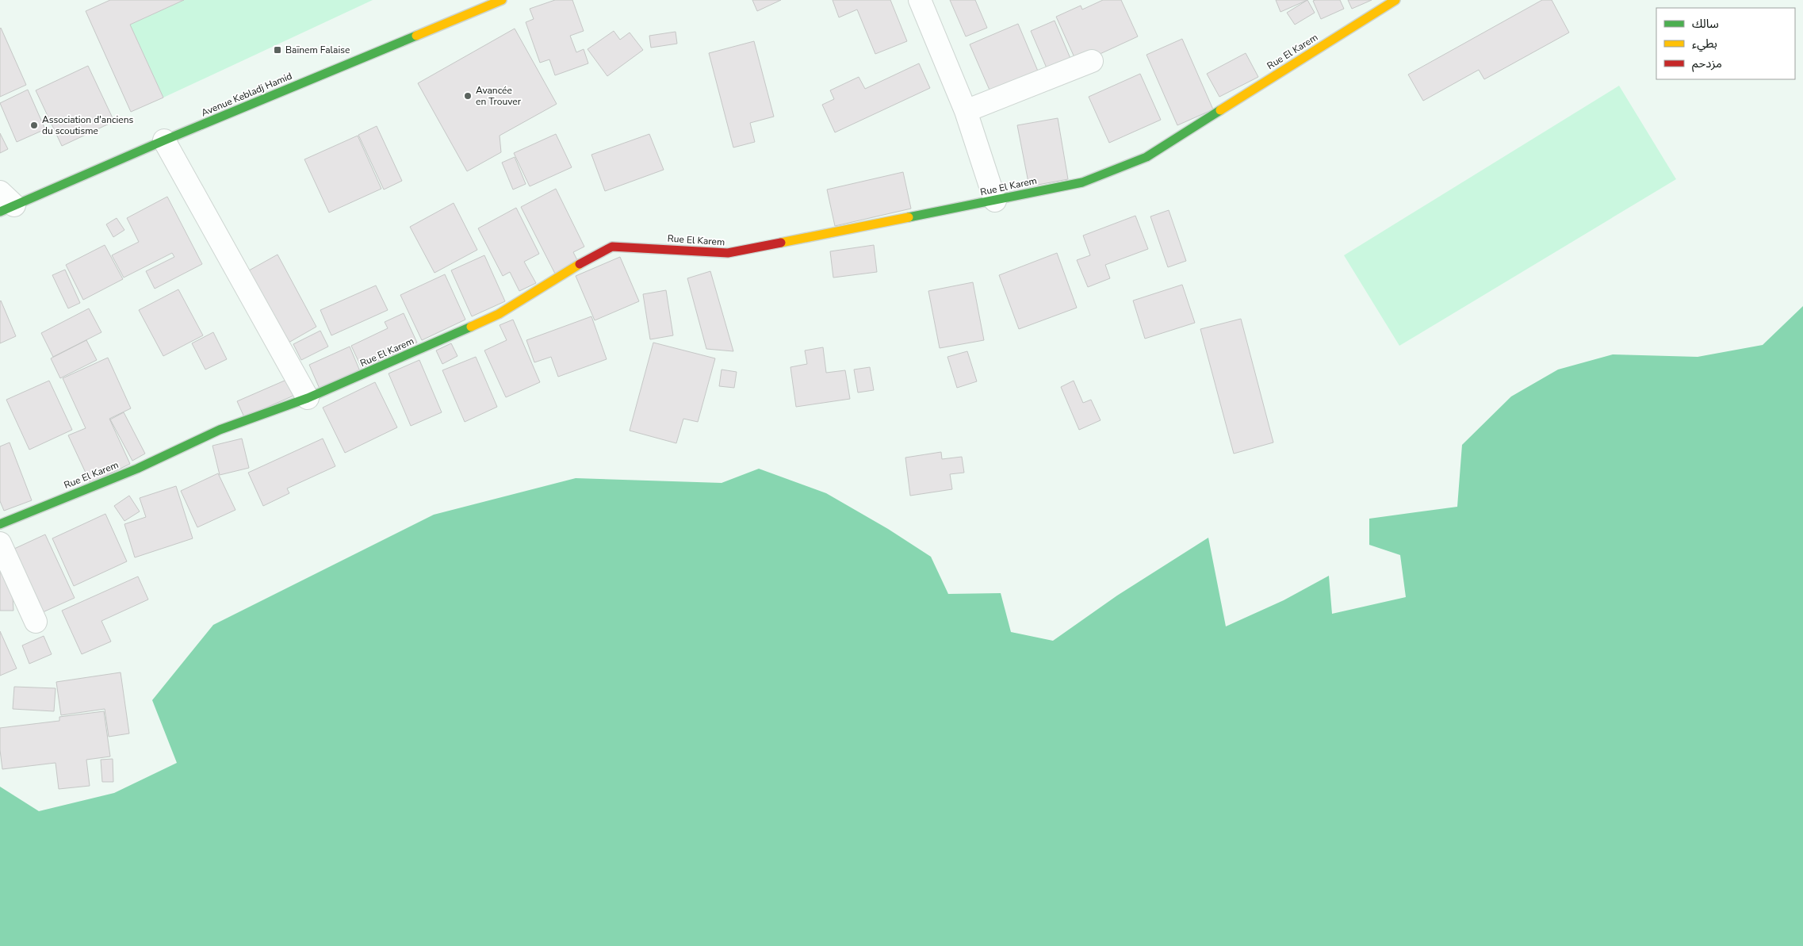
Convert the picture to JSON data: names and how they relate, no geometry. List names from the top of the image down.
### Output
{
  "streets": {
    "street": ["Rue El Karem", "Avenue Kebladj Hamid"]
  },
  "places": {
    "transit": ["Baïnem Falaise"],
    "other": ["Avancée en Trouver", "Association d'anciens du scoutisme"]
  },
  "legend": ["سالك", "بطيء", "مزدحم"]
}
